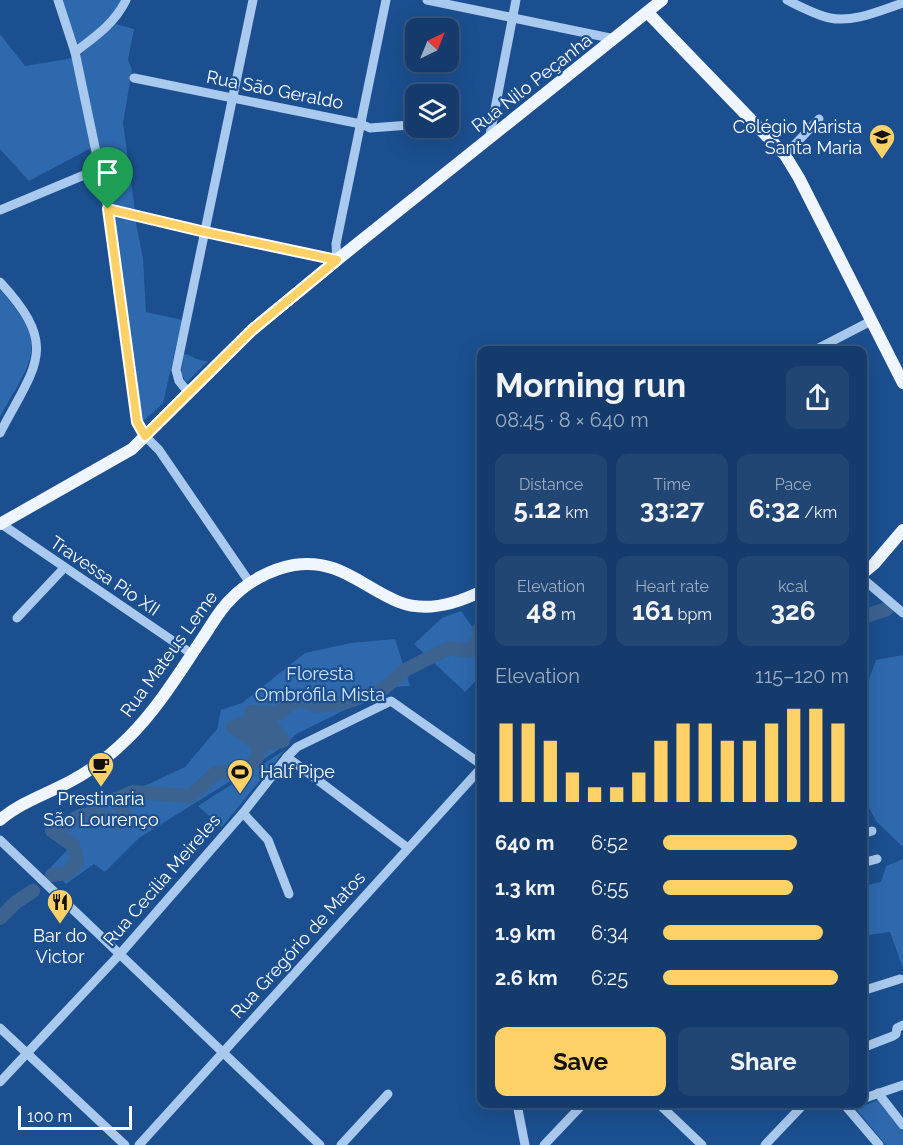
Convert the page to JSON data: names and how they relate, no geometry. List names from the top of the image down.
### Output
{
  "streets": {
    "main road": ["Rua Nilo Peçanha", "Rua Mateus Leme"],
    "street": [
      "Rua São Geraldo",
      "Travessa Pio XII",
      "Rua Cecília Meireles",
      "Rua Gregório de Matos"
    ]
  },
  "crossings": [
    ["Rua Nilo Peçanha", "Travessa Pio XII"],
    ["Travessa Pio XII", "Rua Mateus Leme"]
  ],
  "parks": ["Floresta Ombrófila Mista"],
  "places": {
    "school or university": ["Colégio Marista Santa Maria"],
    "cafe": ["Prestinaria São Lourenço"],
    "sports": ["Half Pipe"],
    "restaurant": ["Bar do Victor"]
  },
  "scale_bar": "100 m",
  "north": "top right",
  "page": {
    "heading": ["Morning run", "08:45 · 8 × 640 m"],
    "stats": [
      ["Distance", "5.12 km"],
      ["Time", "33:27"],
      ["Pace", "6:32 /km"],
      ["Elevation", "48 m"],
      ["Heart rate", "161 bpm"],
      ["kcal", "326"]
    ],
    "chart": ["Elevation", "115–120 m"],
    "list": [
      {
        "name": "640 m",
        "note": "6:52"
      },
      {
        "name": "1.3 km",
        "note": "6:55"
      },
      {
        "name": "1.9 km",
        "note": "6:34"
      },
      {
        "name": "2.6 km",
        "note": "6:25"
      }
    ],
    "buttons": ["Save", "Share"],
    "scale": "100 m"
  }
}
